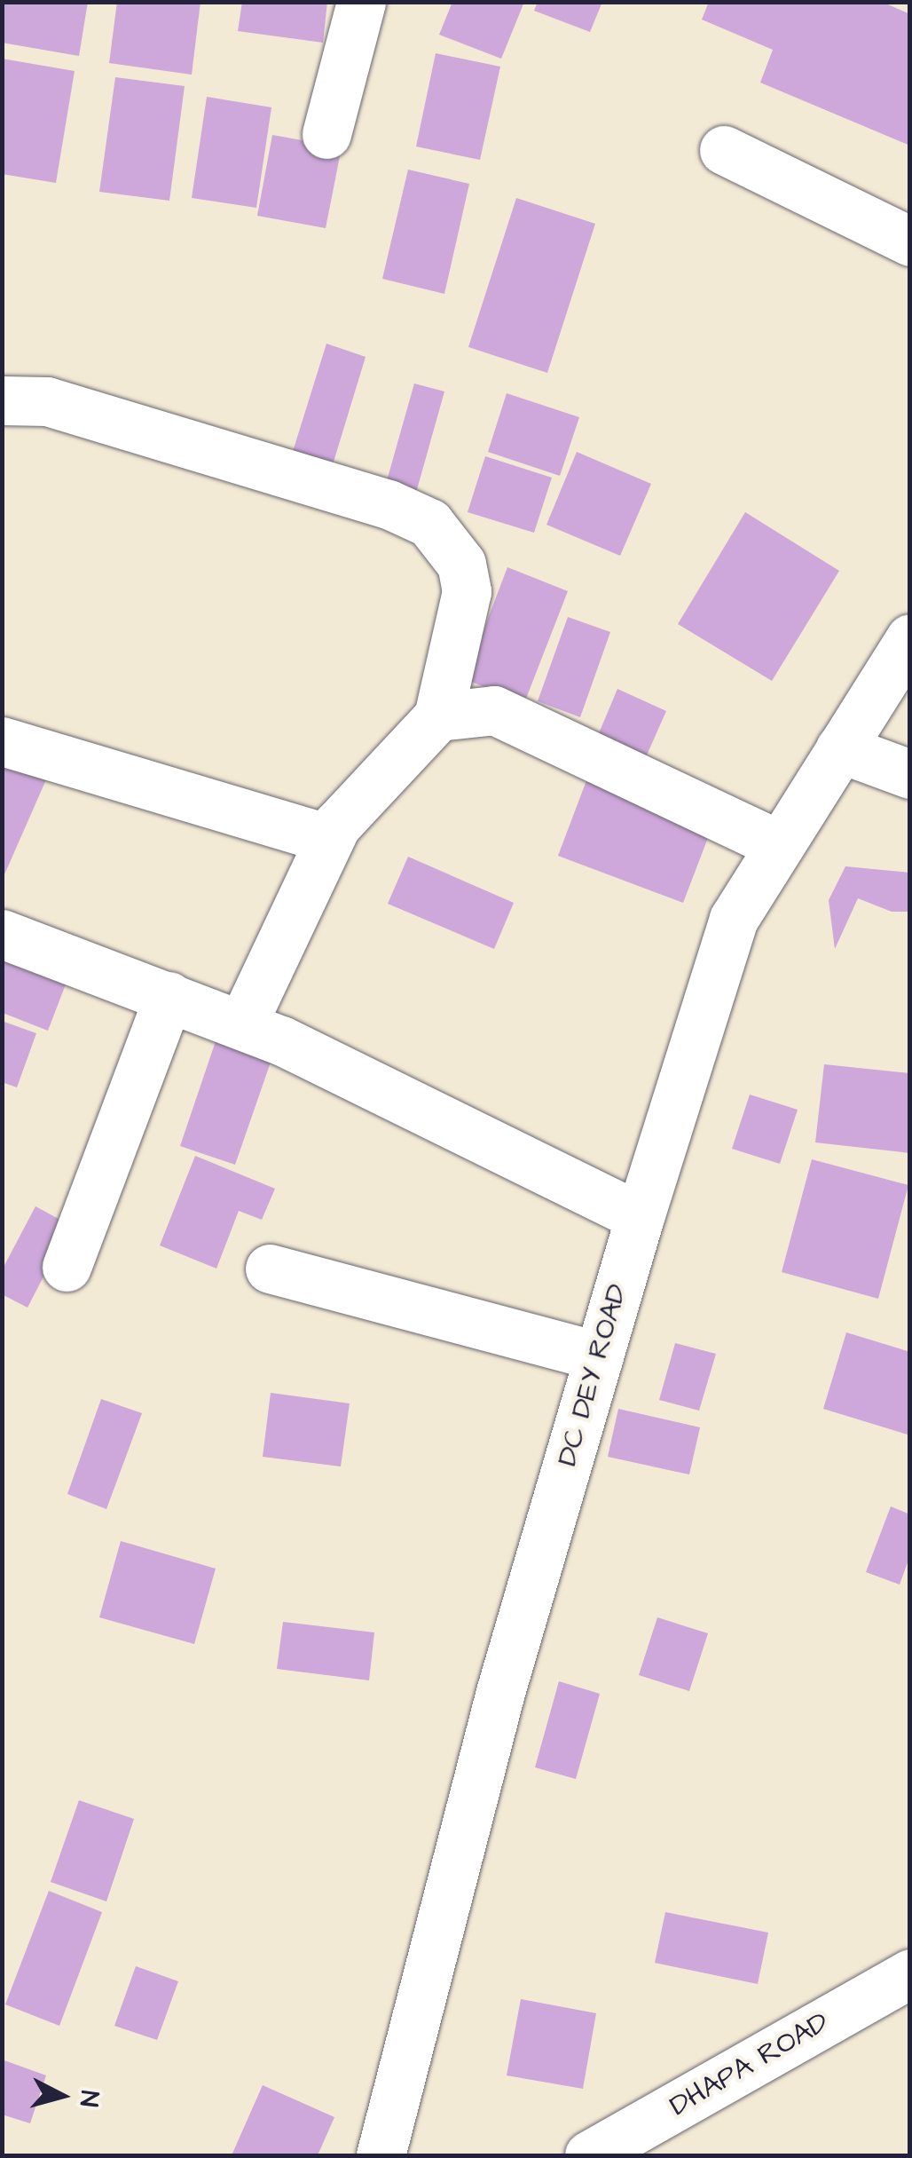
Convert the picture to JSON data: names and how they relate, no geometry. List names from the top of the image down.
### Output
{
  "streets": {
    "street": ["DC DEY ROAD", "DHAPA ROAD"]
  },
  "north": "right"
}
